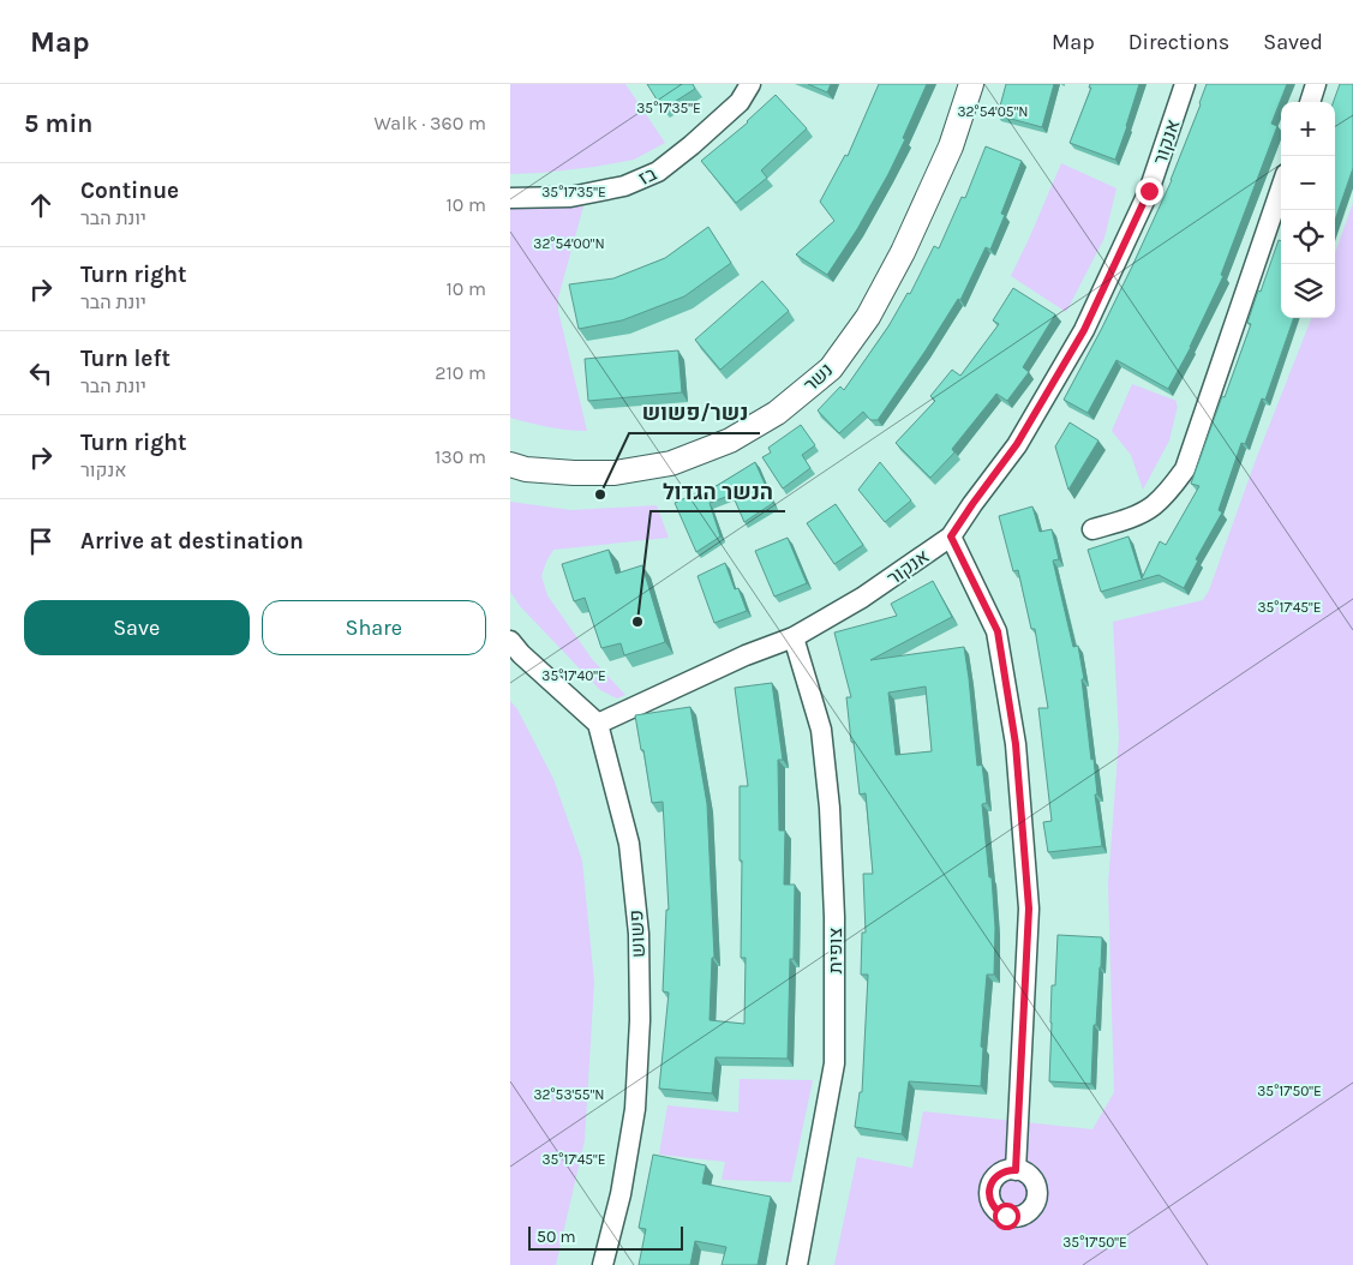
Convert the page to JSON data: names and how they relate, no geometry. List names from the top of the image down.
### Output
{
  "streets": {
    "street": [
      "אנקור",
      "בז",
      "נשר",
      "פשוש",
      "צופית"
    ]
  },
  "crossings": [
    ["אנקור", "פשוש"],
    ["אנקור", "צופית"]
  ],
  "places": ["נשר/פשוש", "הנשר הגדול"],
  "scale_bar": "50 m",
  "page": {
    "header": "Map",
    "nav": ["Map", "Directions", "Saved"],
    "heading": ["5 min", "Walk · 360 m"],
    "map_buttons": ["+", "−"],
    "list": [
      ["Continue", "יונת הבר", "10 m"],
      ["Turn right", "יונת הבר", "10 m"],
      ["Turn left", "יונת הבר", "210 m"],
      ["Turn right", "אנקור", "130 m"],
      "Arrive at destination"
    ],
    "buttons": ["Save", "Share"],
    "scale": "50 m"
  },
  "coordinates": [
    "35°17'35\"E",
    "32°54'05\"N",
    "32°54'00\"N",
    "35°17'45\"E",
    "35°17'40\"E",
    "35°17'50\"E",
    "32°53'55\"N"
  ]
}
